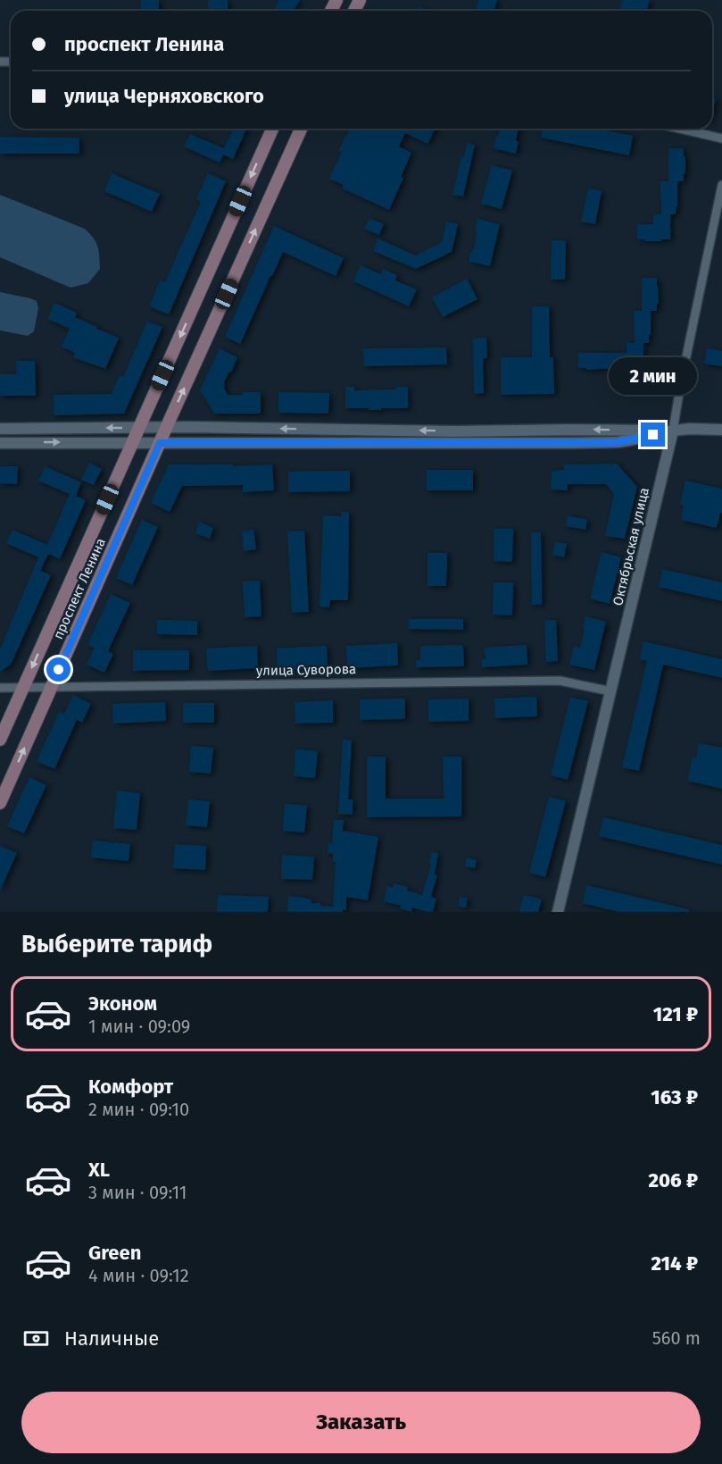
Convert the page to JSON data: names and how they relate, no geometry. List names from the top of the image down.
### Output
{
  "streets": {
    "main road": ["проспект Ленина"],
    "street": ["Октябрьская улица", "улица Суворова"]
  },
  "crossings": [
    ["Октябрьская улица", "улица Суворова"],
    ["проспект Ленина", "улица Суворова"]
  ],
  "page": {
    "banner": ["проспект Ленина", "улица Черняховского"],
    "bubble": "2 мин",
    "heading": "Выберите тариф",
    "list": [
      {
        "name": "Эконом",
        "note": "1 мин · 09:09",
        "value": "121 ₽"
      },
      {
        "name": "Комфорт",
        "note": "2 мин · 09:10",
        "value": "163 ₽"
      },
      {
        "name": "XL",
        "note": "3 мин · 09:11",
        "value": "206 ₽"
      },
      {
        "name": "Green",
        "note": "4 мин · 09:12",
        "value": "214 ₽"
      }
    ],
    "pay": ["Наличные", "560 m"],
    "buttons": "Заказать"
  }
}
